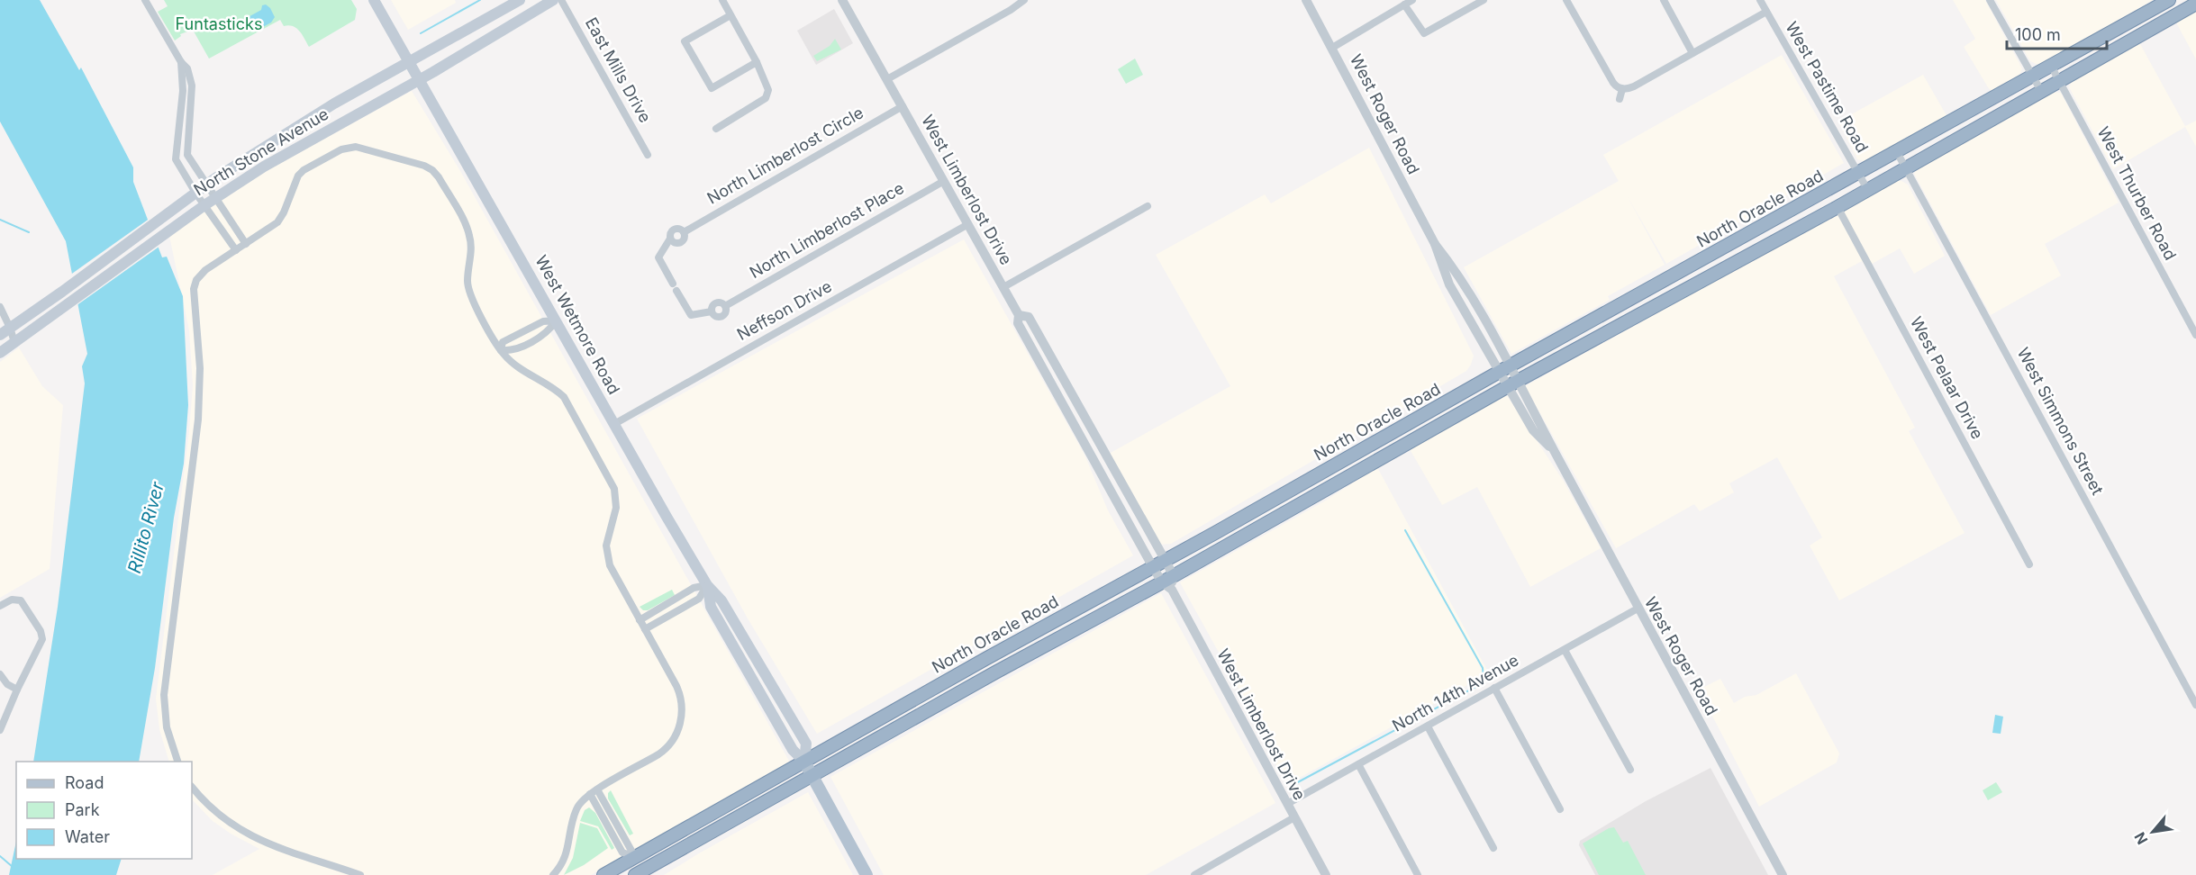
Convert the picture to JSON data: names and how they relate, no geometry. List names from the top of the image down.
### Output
{
  "streets": {
    "highway": ["North Oracle Road"],
    "main road": ["North Stone Avenue", "West Wetmore Road"],
    "street": [
      "East Mills Drive",
      "West Pastime Road",
      "West Roger Road",
      "North Limberlost Circle",
      "West Limberlost Drive",
      "West Thurber Road",
      "North Limberlost Place",
      "Neffson Drive",
      "West Pelaar Drive",
      "West Simmons Street",
      "North 14th Avenue"
    ]
  },
  "crossings": [
    ["West Pastime Road", "North Oracle Road"],
    ["West Roger Road", "North Oracle Road"],
    ["West Roger Road", "North 14th Avenue"],
    ["North Stone Avenue", "West Wetmore Road"],
    ["North Limberlost Circle", "West Limberlost Drive"],
    ["North Limberlost Circle", "North Limberlost Place"],
    ["West Limberlost Drive", "North Oracle Road"],
    ["West Limberlost Drive", "North Limberlost Place"],
    ["West Limberlost Drive", "Neffson Drive"],
    ["West Limberlost Drive", "North 14th Avenue"],
    ["West Thurber Road", "North Oracle Road"],
    ["North Oracle Road", "West Wetmore Road"],
    ["North Oracle Road", "West Pelaar Drive"],
    ["North Oracle Road", "West Simmons Street"],
    ["Neffson Drive", "West Wetmore Road"]
  ],
  "water": ["Rillito River"],
  "parks": ["Funtasticks"],
  "legend": ["Road", "Park", "Water"],
  "scale_bar": "100 m",
  "north": "bottom left"
}
